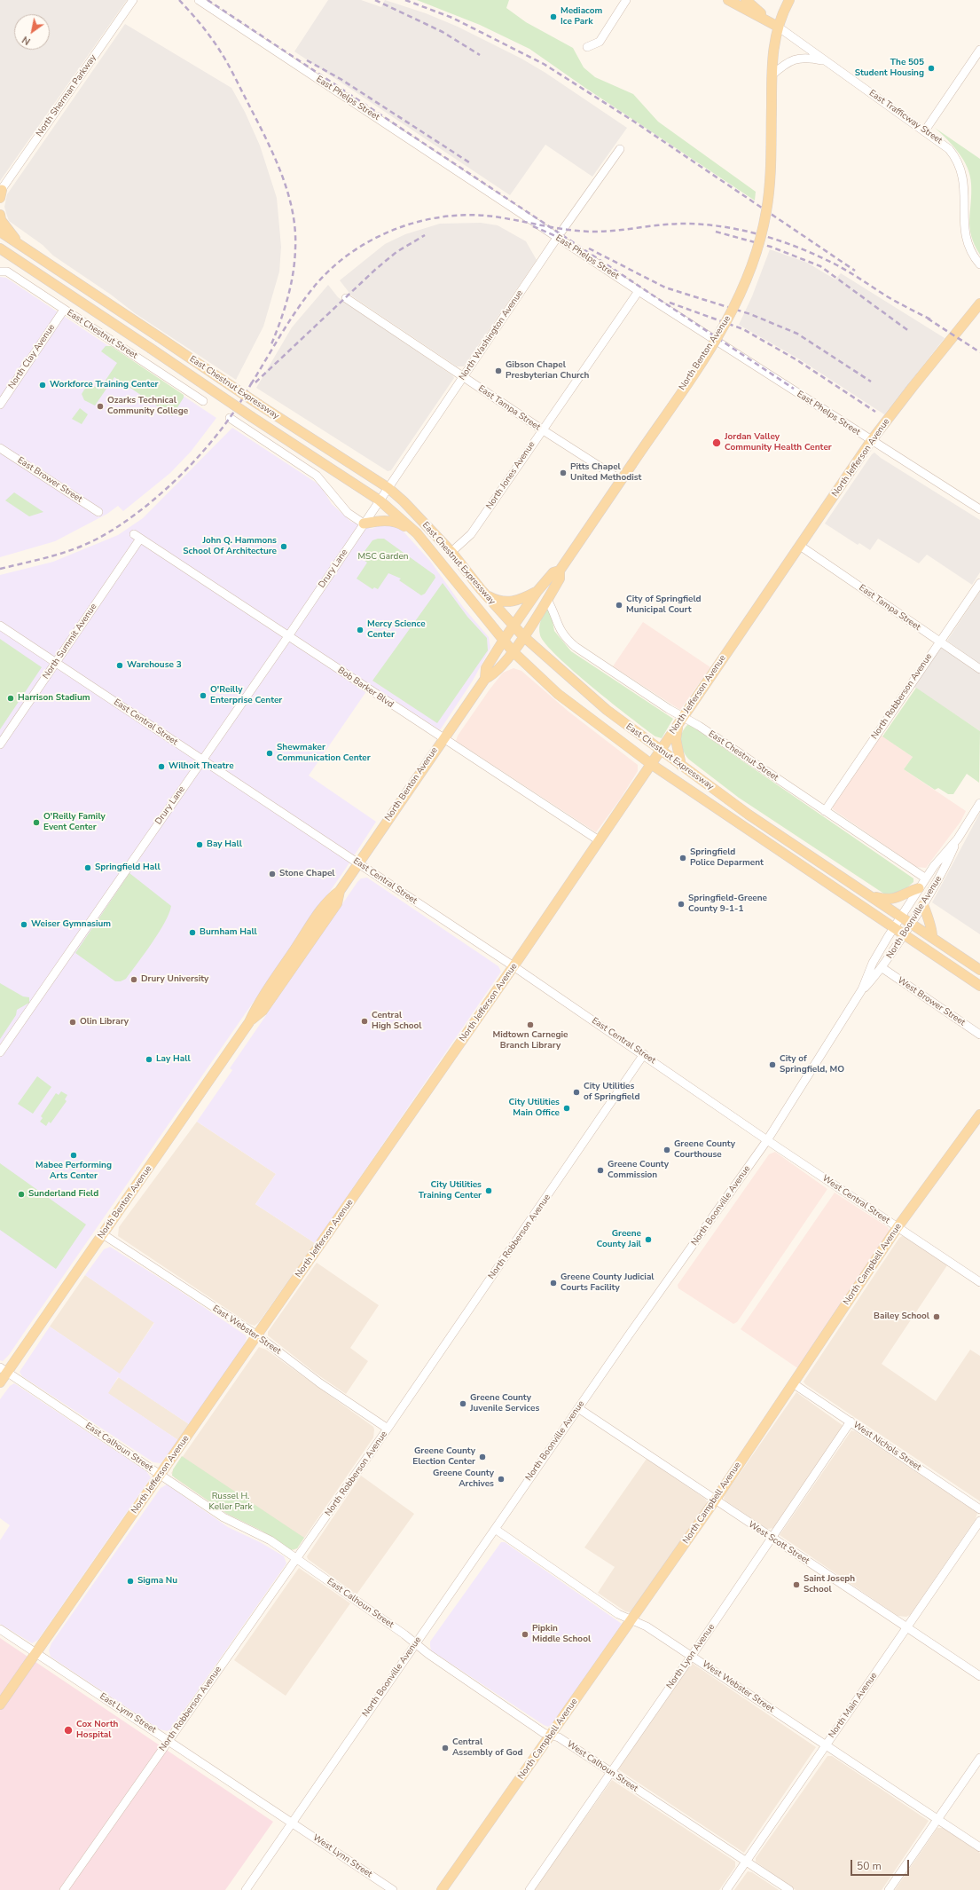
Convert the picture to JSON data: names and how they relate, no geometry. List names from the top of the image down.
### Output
{
  "streets": {
    "main road": [
      "East Trafficway Street",
      "North Benton Avenue",
      "East Chestnut Expressway",
      "North Jefferson Avenue",
      "North Campbell Avenue"
    ],
    "street": [
      "North Sherman Parkway",
      "East Phelps Street",
      "East Chestnut Street",
      "North Washington Avenue",
      "North Clay Avenue",
      "East Tampa Street",
      "North Jones Avenue",
      "East Brower Street",
      "Drury Lane",
      "North Summit Avenue",
      "Bob Barker Blvd",
      "North Robberson Avenue",
      "East Central Street",
      "North Boonville Avenue",
      "West Brower Street",
      "West Central Street",
      "East Webster Street",
      "West Nichols Street",
      "East Calhoun Street",
      "West Scott Street",
      "North Lyon Avenue",
      "West Webster Street",
      "North Main Avenue",
      "East Lynn Street",
      "West Calhoun Street",
      "West Lynn Street"
    ]
  },
  "crossings": [
    ["East Phelps Street", "North Washington Avenue"],
    ["East Phelps Street", "North Jefferson Avenue"],
    ["East Phelps Street", "North Jones Avenue"],
    ["East Trafficway Street", "North Benton Avenue"],
    ["East Chestnut Street", "North Benton Avenue"],
    ["East Chestnut Street", "North Clay Avenue"],
    ["East Chestnut Street", "North Jefferson Avenue"],
    ["East Chestnut Street", "North Robberson Avenue"],
    ["East Chestnut Street", "North Boonville Avenue"],
    ["North Washington Avenue", "East Chestnut Expressway"],
    ["North Washington Avenue", "East Tampa Street"],
    ["North Washington Avenue", "Drury Lane"],
    ["North Benton Avenue", "East Chestnut Expressway"],
    ["North Benton Avenue", "East Tampa Street"],
    ["North Benton Avenue", "Bob Barker Blvd"],
    ["North Benton Avenue", "East Central Street"],
    ["North Benton Avenue", "East Webster Street"],
    ["North Benton Avenue", "East Calhoun Street"],
    ["East Chestnut Expressway", "North Jefferson Avenue"],
    ["East Chestnut Expressway", "North Jones Avenue"],
    ["East Chestnut Expressway", "North Boonville Avenue"],
    ["East Tampa Street", "North Jefferson Avenue"],
    ["East Tampa Street", "North Jones Avenue"],
    ["East Tampa Street", "North Robberson Avenue"],
    ["North Jefferson Avenue", "Bob Barker Blvd"],
    ["North Jefferson Avenue", "East Central Street"],
    ["North Jefferson Avenue", "East Webster Street"],
    ["North Jefferson Avenue", "East Calhoun Street"],
    ["North Jefferson Avenue", "East Lynn Street"],
    ["Drury Lane", "Bob Barker Blvd"],
    ["Drury Lane", "East Central Street"],
    ["North Summit Avenue", "Bob Barker Blvd"],
    ["North Summit Avenue", "East Central Street"],
    ["North Robberson Avenue", "East Central Street"],
    ["North Robberson Avenue", "East Webster Street"],
    ["North Robberson Avenue", "East Calhoun Street"],
    ["North Robberson Avenue", "East Lynn Street"],
    ["East Central Street", "North Boonville Avenue"],
    ["East Central Street", "West Central Street"],
    ["North Boonville Avenue", "West Brower Street"],
    ["North Boonville Avenue", "West Central Street"],
    ["North Boonville Avenue", "East Calhoun Street"],
    ["North Boonville Avenue", "West Scott Street"],
    ["North Boonville Avenue", "West Webster Street"],
    ["North Boonville Avenue", "East Lynn Street"],
    ["North Boonville Avenue", "West Calhoun Street"],
    ["North Boonville Avenue", "West Lynn Street"],
    ["West Central Street", "North Campbell Avenue"],
    ["North Campbell Avenue", "West Nichols Street"],
    ["North Campbell Avenue", "West Scott Street"],
    ["North Campbell Avenue", "West Webster Street"],
    ["North Campbell Avenue", "West Calhoun Street"],
    ["West Nichols Street", "North Lyon Avenue"],
    ["East Calhoun Street", "West Calhoun Street"],
    ["West Scott Street", "North Lyon Avenue"],
    ["West Scott Street", "North Main Avenue"],
    ["North Lyon Avenue", "West Webster Street"],
    ["North Lyon Avenue", "West Calhoun Street"],
    ["West Webster Street", "North Main Avenue"],
    ["North Main Avenue", "West Calhoun Street"],
    ["East Lynn Street", "West Lynn Street"]
  ],
  "parks": ["MSC Garden", "Russel H. Keller Park"],
  "places": [
    "Mediacom Ice Park",
    "The 505 Student Housing",
    "Gibson Chapel Presbyterian Church",
    "Workforce Training Center",
    "Ozarks Technical Community College",
    "Jordan Valley Community Health Center",
    "Pitts Chapel United Methodist",
    "John Q. Hammons School Of Architecture",
    "City of Springfield Municipal Court",
    "Mercy Science Center",
    "Warehouse 3",
    "O'Reilly Enterprise Center",
    "Harrison Stadium",
    "Shewmaker Communication Center",
    "Wilhoit Theatre",
    "O'Reilly Family Event Center",
    "Bay Hall",
    "Springfield Police Deparment",
    "Springfield Hall",
    "Stone Chapel",
    "Springfield-Greene County 9-1-1",
    "Weiser Gymnasium",
    "Burnham Hall",
    "Drury University",
    "Central High School",
    "Olin Library",
    "Midtown Carnegie Branch Library",
    "Lay Hall",
    "City of Springfield, MO",
    "City Utilities of Springfield",
    "City Utilities Main Office",
    "Greene County Courthouse",
    "Mabee Performing Arts Center",
    "Greene County Commission",
    "City Utilities Training Center",
    "Sunderland Field",
    "Greene County Jail",
    "Greene County Judicial Courts Facility",
    "Bailey School",
    "Greene County Juvenile Services",
    "Greene County Election Center",
    "Greene County Archives",
    "Sigma Nu",
    "Saint Joseph School",
    "Pipkin Middle School",
    "Cox North Hospital",
    "Central Assembly of God"
  ],
  "scale_bar": "50 m",
  "north": "bottom left"
}
